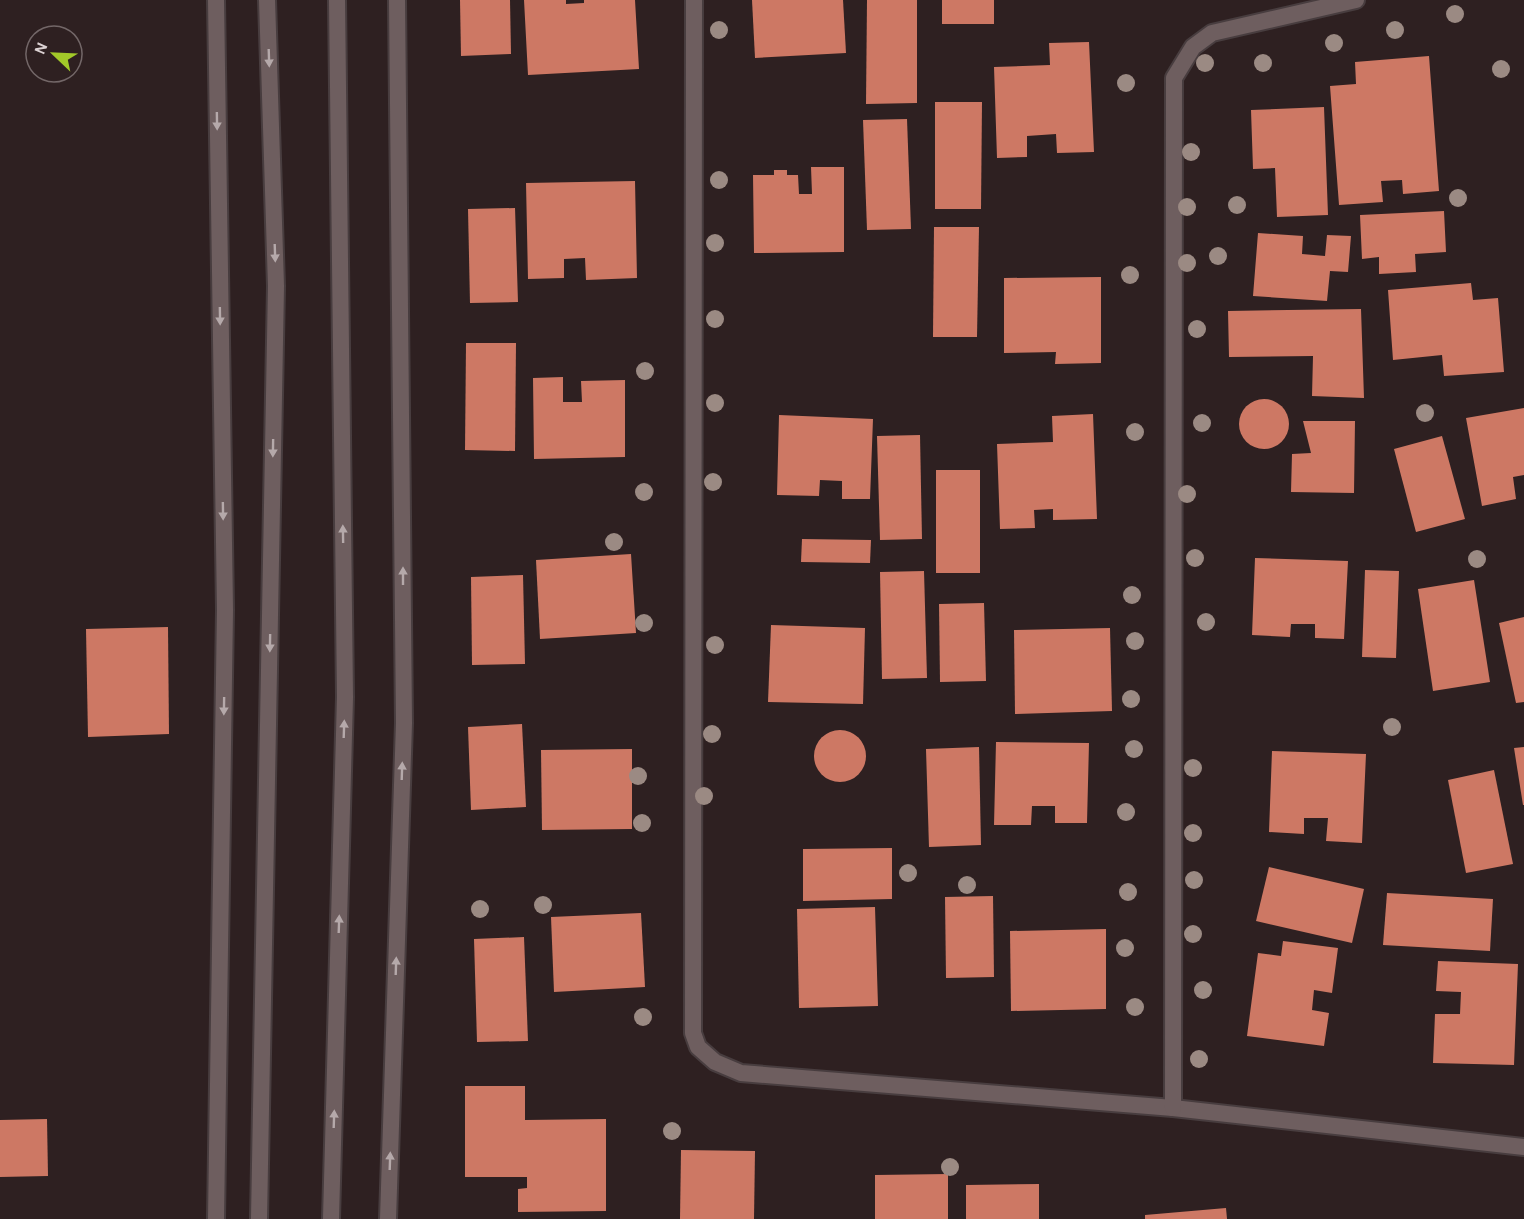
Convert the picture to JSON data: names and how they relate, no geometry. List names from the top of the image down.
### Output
{
  "north": "top left"
}
